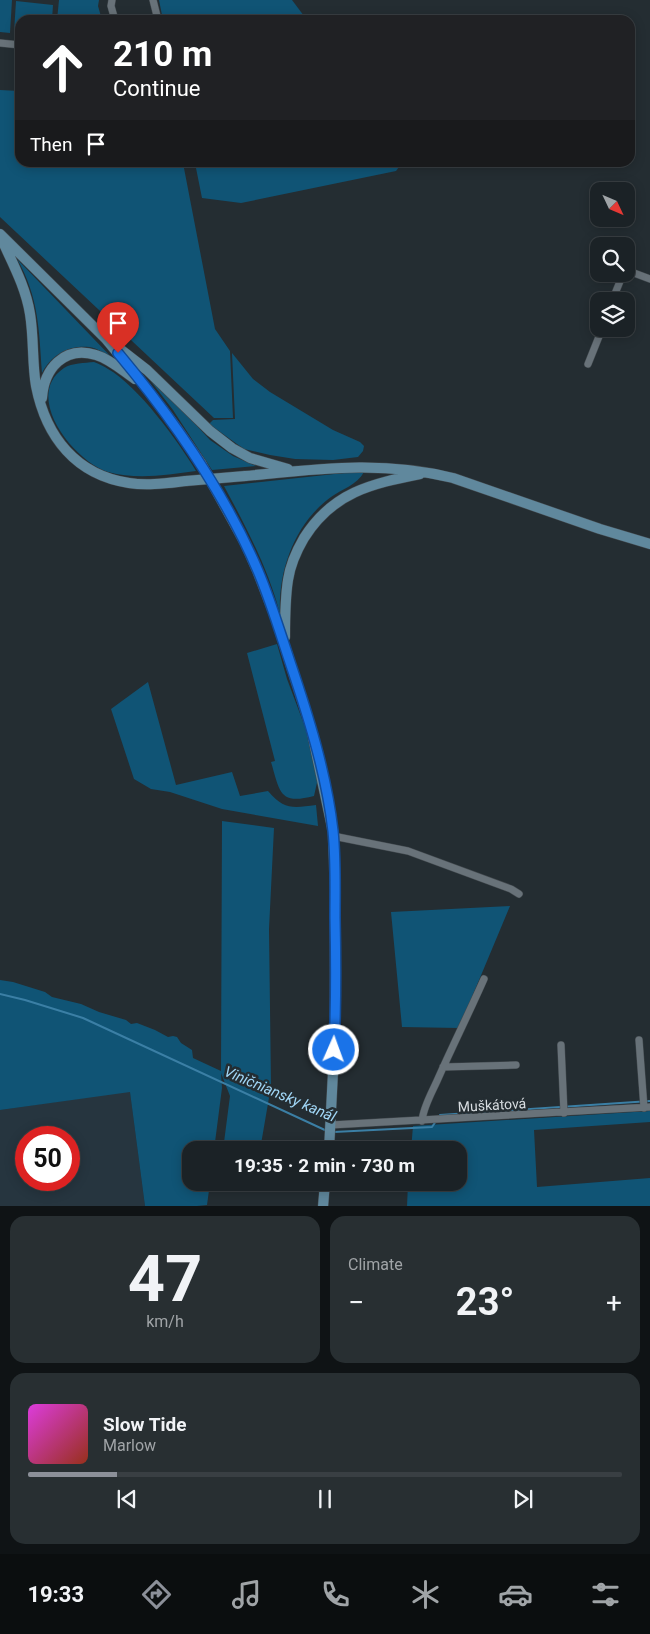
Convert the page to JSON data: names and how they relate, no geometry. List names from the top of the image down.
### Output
{
  "streets": {
    "street": ["Muškátová"]
  },
  "water": ["Viničniansky kanál"],
  "north": "bottom right",
  "page": {
    "turn": ["210 m", "Continue"],
    "then": "Then",
    "limit": "50",
    "trip": "19:35 · 2 min · 730 m",
    "tile": [
      ["47", "km/h"],
      "Climate"
    ],
    "heat": ["−", "23°", "+"],
    "song": ["Slow Tide", "Marlow"],
    "tabs": "19:33"
  }
}
